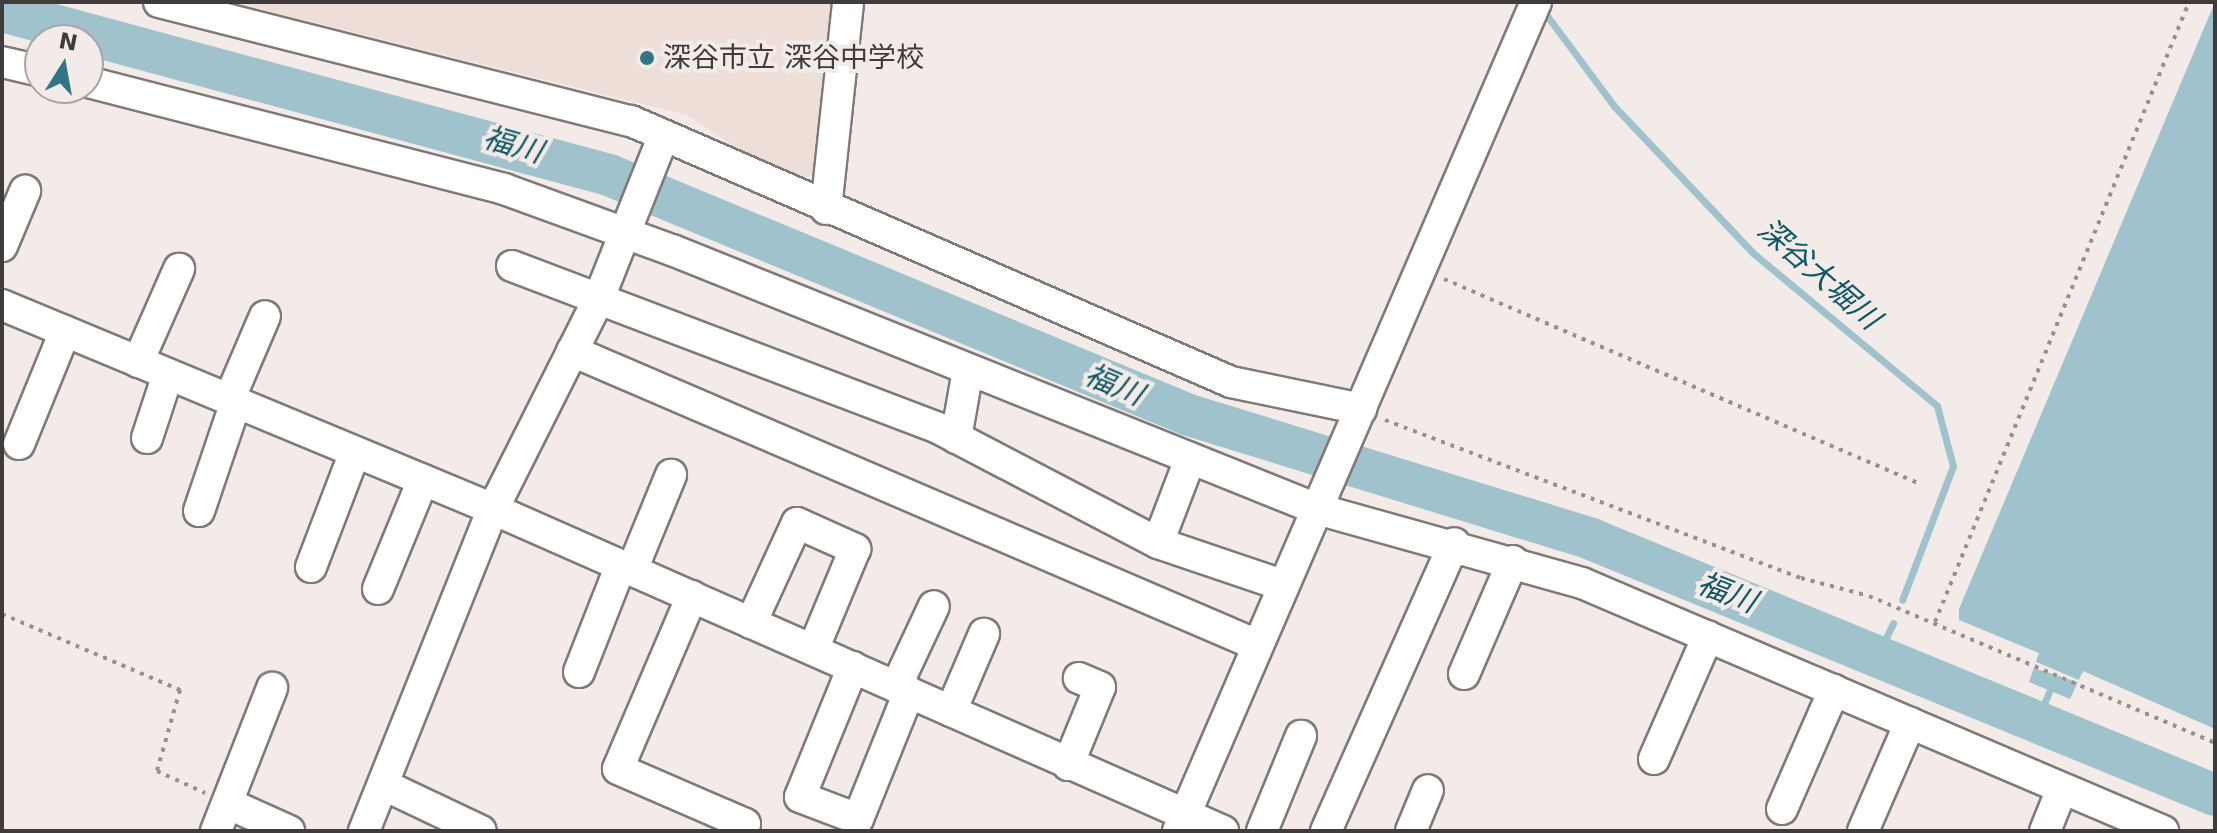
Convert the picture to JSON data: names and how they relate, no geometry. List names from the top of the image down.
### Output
{
  "water": ["福川", "深谷大堀川"],
  "places": ["深谷市立 深谷中学校"],
  "north": "top"
}
